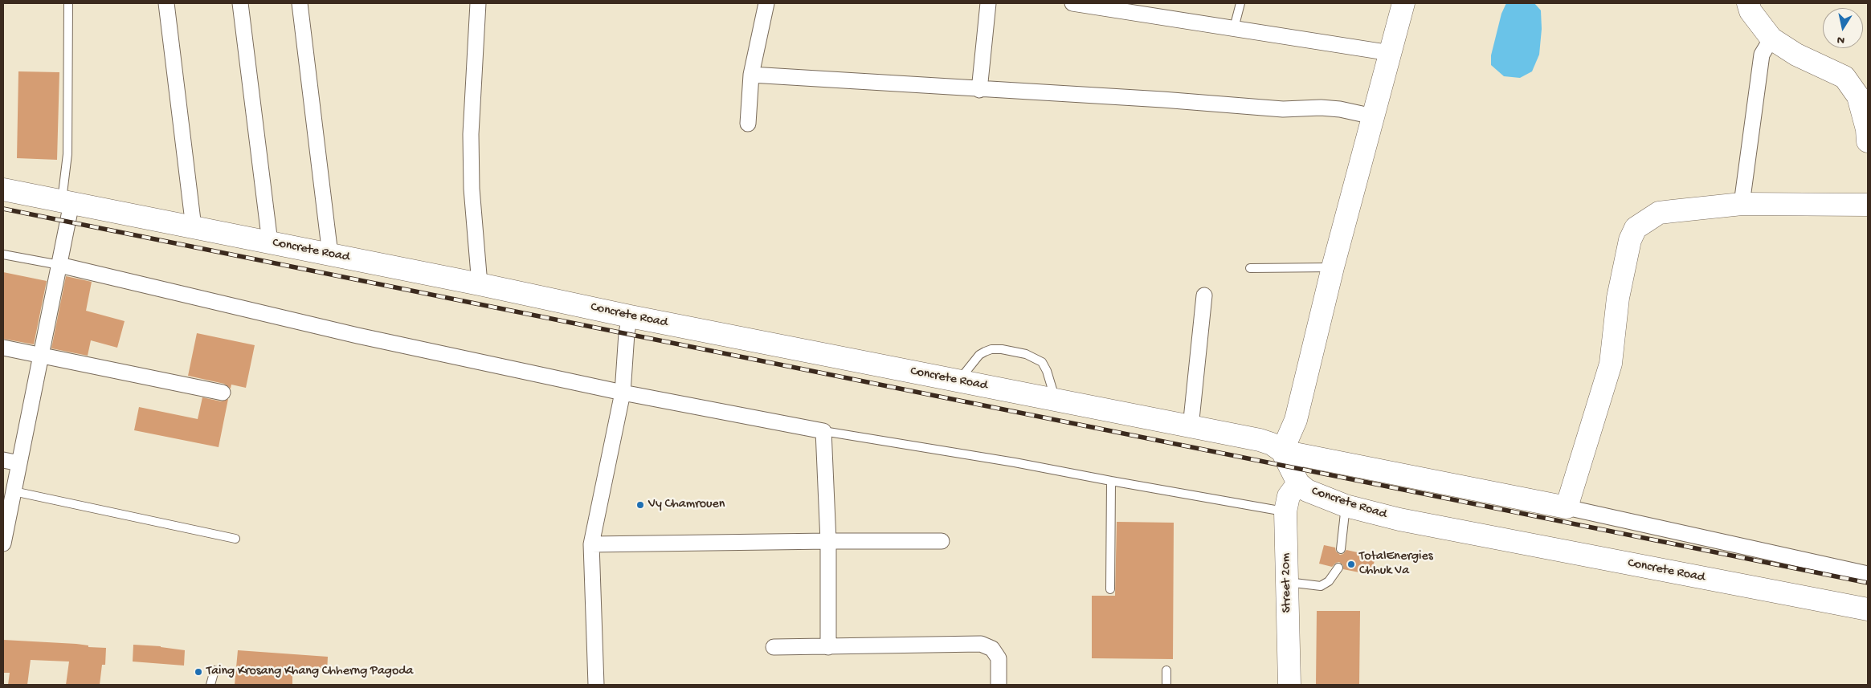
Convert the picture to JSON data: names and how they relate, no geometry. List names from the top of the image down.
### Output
{
  "streets": {
    "main road": ["Concrete Road", "Street 20m"]
  },
  "crossings": [
    ["Concrete Road", "Street 20m"]
  ],
  "places": ["Vy Chamrouen", "TotalEnergies Chhuk Va", "Taing Krosang Khang Chherng Pagoda"],
  "north": "bottom"
}
